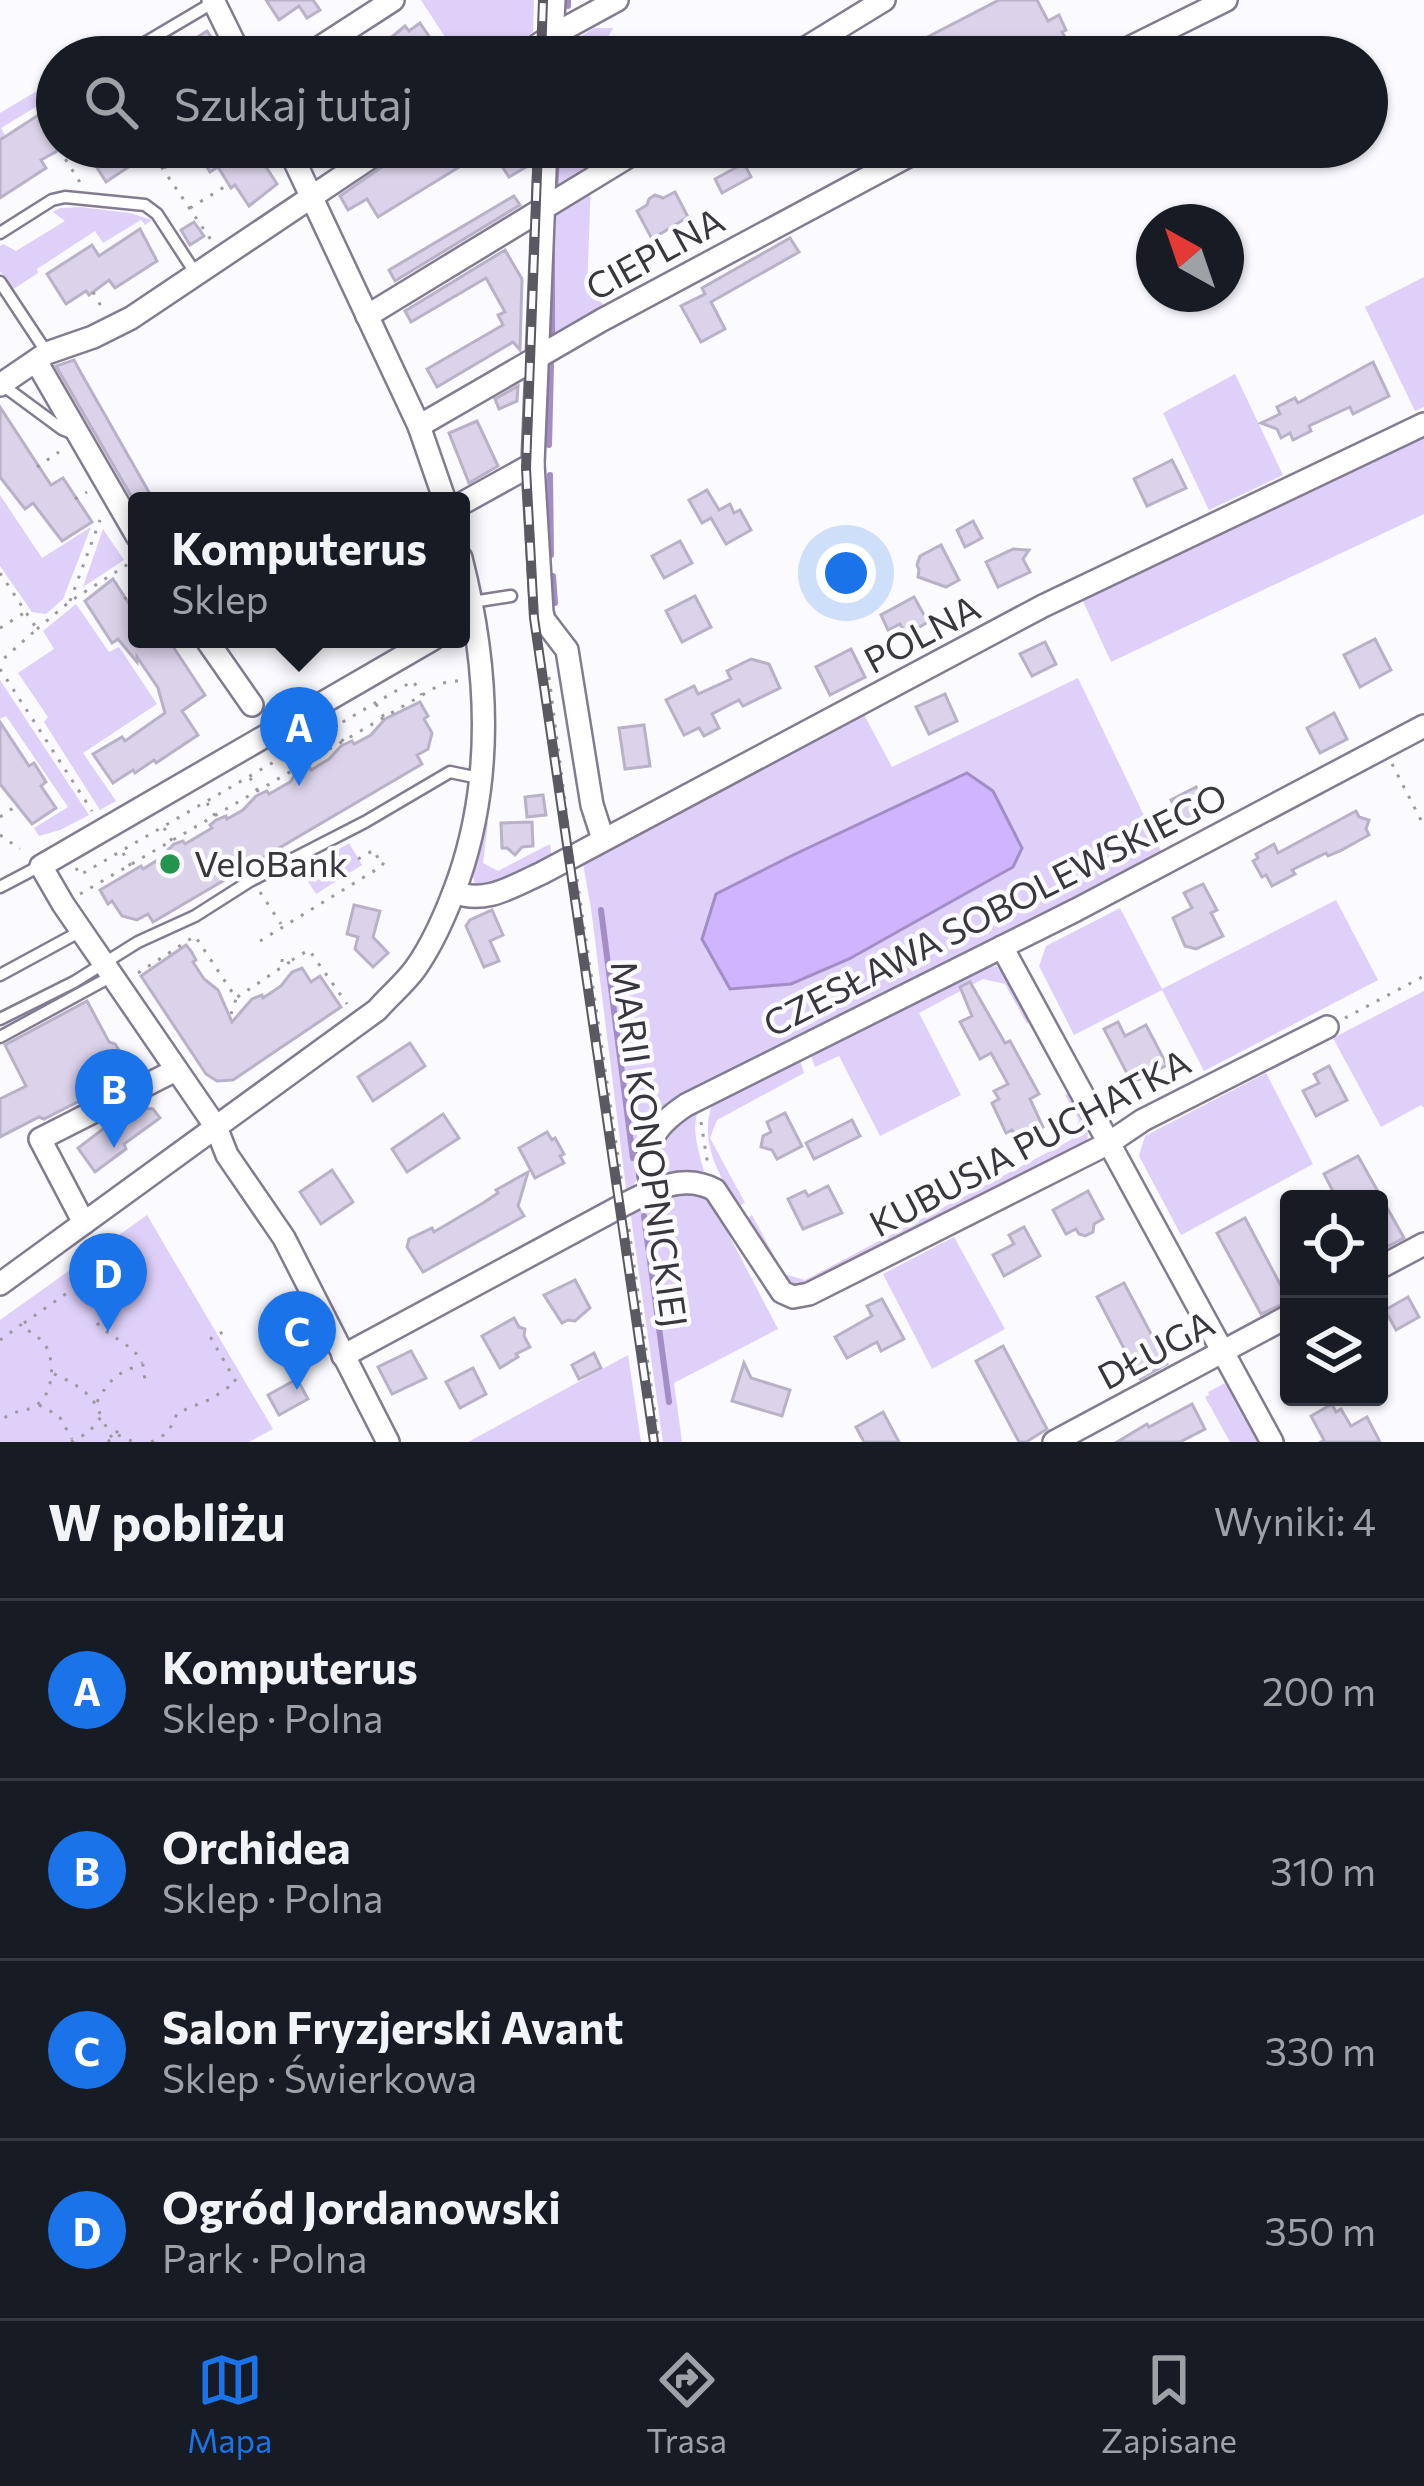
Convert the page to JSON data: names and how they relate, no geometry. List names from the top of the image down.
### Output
{
  "streets": {
    "street": [
      "CIEPLNA",
      "POLNA",
      "CZESŁAWA SOBOLEWSKIEGO",
      "KUBUSIA PUCHATKA",
      "DŁUGA"
    ],
    "path": ["MARII KONOPNICKIEJ"]
  },
  "crossings": [
    ["POLNA", "MARII KONOPNICKIEJ"]
  ],
  "places": ["VeloBank"],
  "north": "top left",
  "page": {
    "search": "Szukaj tutaj",
    "popup": ["Komputerus", "Sklep"],
    "pins": [
      "A",
      "B",
      "D",
      "C"
    ],
    "heading": ["W pobliżu", "Wyniki: 4"],
    "list": [
      {
        "mark": "A",
        "name": "Komputerus",
        "note": "Sklep · Polna",
        "value": "200 m"
      },
      {
        "mark": "B",
        "name": "Orchidea",
        "note": "Sklep · Polna",
        "value": "310 m"
      },
      {
        "mark": "C",
        "name": "Salon Fryzjerski Avant",
        "note": "Sklep · Świerkowa",
        "value": "330 m"
      },
      {
        "mark": "D",
        "name": "Ogród Jordanowski",
        "note": "Park · Polna",
        "value": "350 m"
      }
    ],
    "nav": ["Mapa", "Trasa", "Zapisane"]
  }
}
